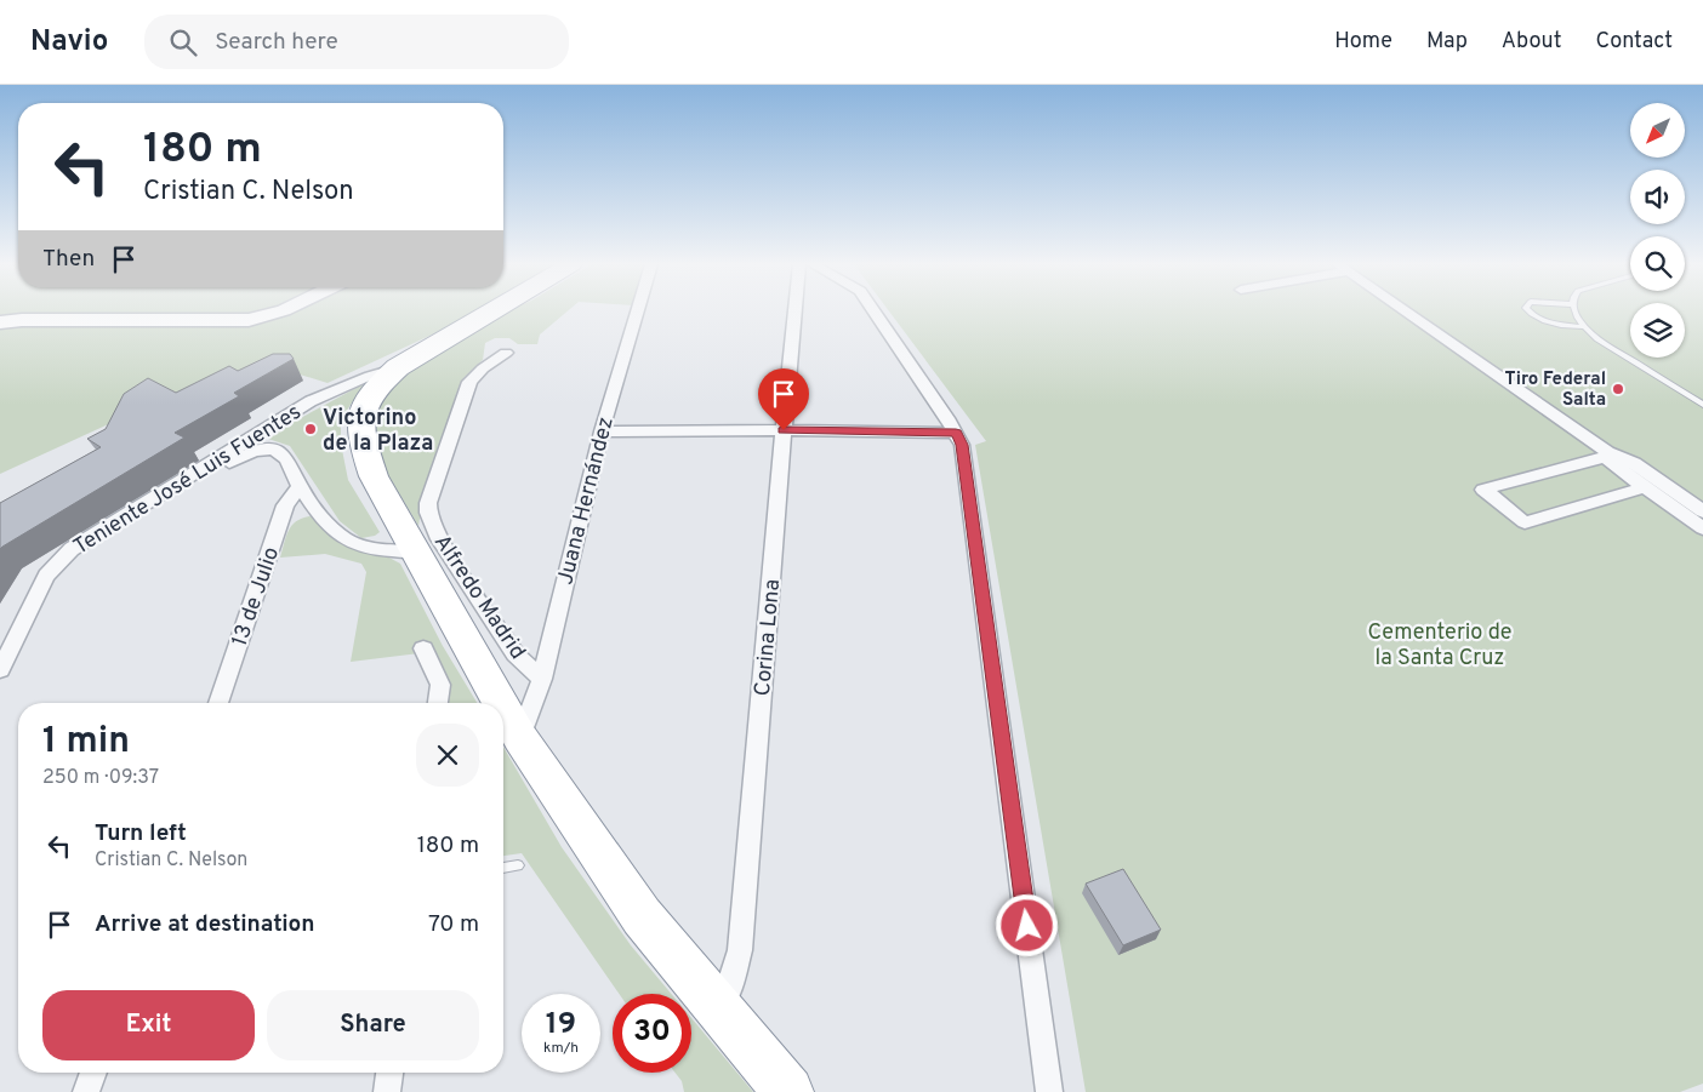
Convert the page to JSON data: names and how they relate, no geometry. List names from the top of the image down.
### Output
{
  "streets": {
    "street": [
      "Teniente José Luis Fuentes",
      "Juana Hernández",
      "13 de Julio",
      "Alfredo Madrid",
      "Corina Lona"
    ]
  },
  "crossings": [
    ["Juana Hernández", "Alfredo Madrid"]
  ],
  "parks": ["Cementerio de la Santa Cruz"],
  "places": ["Tiro Federal Salta", "Victorino de la Plaza"],
  "north": "bottom left",
  "page": {
    "header": "Navio",
    "search": "Search here",
    "nav": [
      "Home",
      "Map",
      "About",
      "Contact"
    ],
    "turn": ["180 m", "Cristian C. Nelson"],
    "then": "Then",
    "heading": ["1 min", "250 m · 09:37"],
    "list": [
      {
        "name": "Turn left",
        "note": "Cristian C. Nelson",
        "value": "180 m"
      },
      {
        "name": "Arrive at destination",
        "value": "70 m"
      }
    ],
    "buttons": ["Exit", "Share"],
    "speed": "19 km/h",
    "limit": "30"
  }
}
